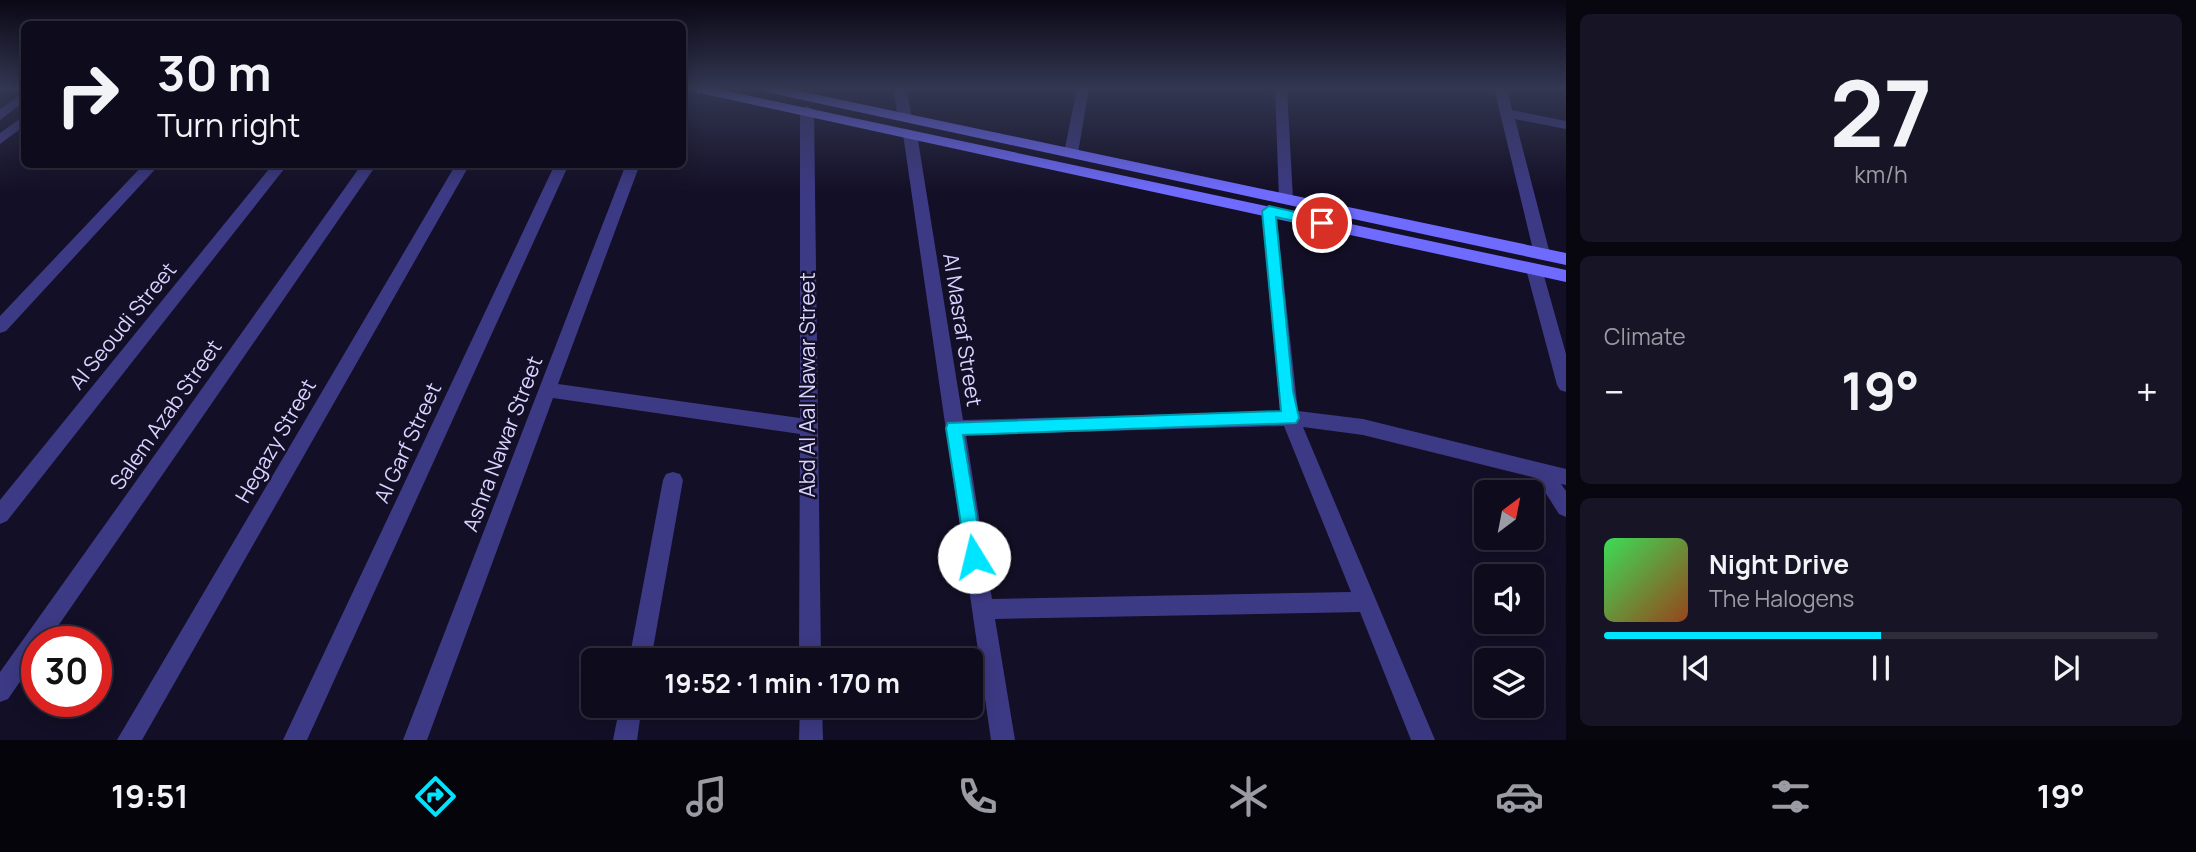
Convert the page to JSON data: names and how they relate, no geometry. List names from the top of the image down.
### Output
{
  "streets": {
    "street": [
      "Al Seoudi Street",
      "Al Masraf Street",
      "Abd Al Aal Nawar Street",
      "Salem Azab Street",
      "Hegazy Street",
      "Al Garf Street",
      "Ashra Nawar Street"
    ]
  },
  "north": "top right",
  "page": {
    "tile": [
      ["27", "km/h"],
      "Climate"
    ],
    "turn": ["30 m", "Turn right"],
    "heat": ["−", "19°", "+"],
    "song": ["Night Drive", "The Halogens"],
    "limit": "30",
    "trip": "19:52 · 1 min · 170 m",
    "tabs": ["19:51", "19°"]
  }
}
